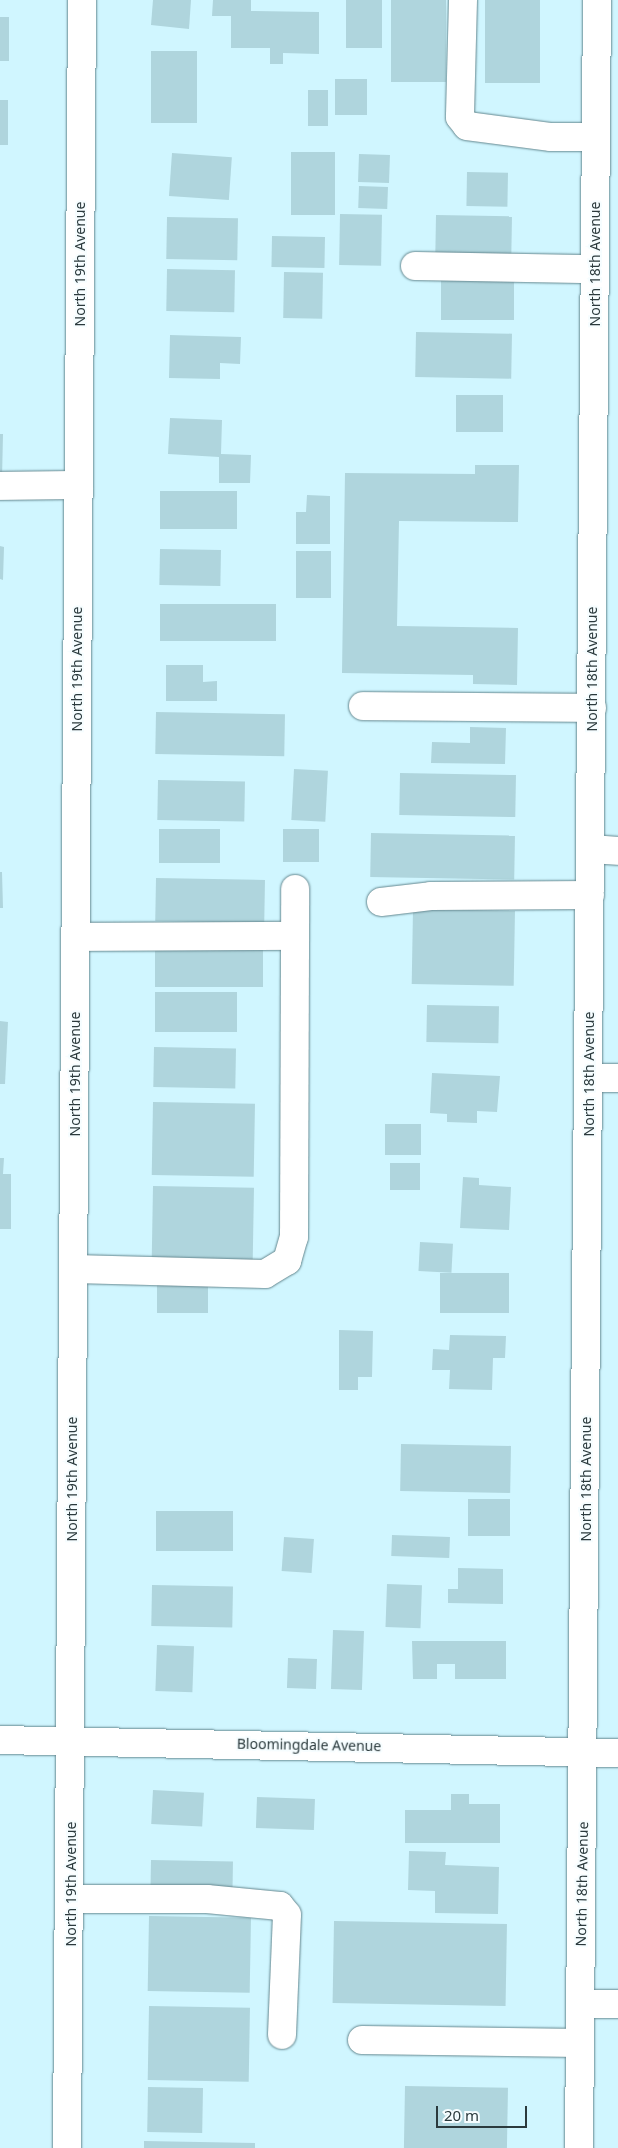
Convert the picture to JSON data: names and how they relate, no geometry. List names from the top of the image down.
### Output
{
  "streets": {
    "street": ["North 19th Avenue", "North 18th Avenue", "Bloomingdale Avenue"]
  },
  "crossings": [
    ["North 19th Avenue", "Bloomingdale Avenue"],
    ["North 18th Avenue", "Bloomingdale Avenue"]
  ],
  "scale_bar": "20 m"
}
